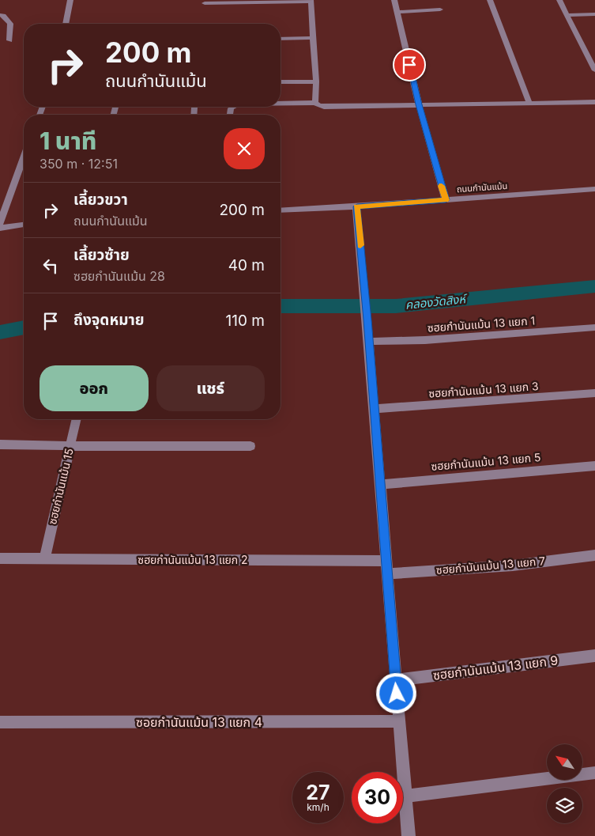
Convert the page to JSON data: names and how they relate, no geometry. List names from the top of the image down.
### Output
{
  "streets": {
    "street": [
      "ถนนกำนันแม้น",
      "ซฮยกำนันแม้น 13 แยก 1",
      "ซฮยกำนันแม้น 13 แยก 3",
      "ซฮยกำนันแม้น 13 แยก 5",
      "ซฮยกำนันแม้น 15",
      "ซฮยกำนันแม้น 13 แยก 2",
      "ซฮยกำนันแม้น 13 แยก 7",
      "ซฮยกำนันแม้น 13 แยก 9",
      "ซอยกำนันแม้น 13 แยก 4"
    ]
  },
  "crossings": [
    ["ซฮยกำนันแม้น 15", "ซฮยกำนันแม้น 13 แยก 2"]
  ],
  "water": ["คลองวัดสิงห์"],
  "north": "top left",
  "page": {
    "turn": ["200 m", "ถนนกำนันแม้น"],
    "heading": ["1 นาที", "350 m · 12:51"],
    "list": [
      {
        "name": "เลี้ยวขวา",
        "note": "ถนนกำนันแม้น",
        "value": "200 m"
      },
      {
        "name": "เลี้ยวซ้าย",
        "note": "ซฮยกำนันแม้น 28",
        "value": "40 m"
      },
      {
        "name": "ถึงจุดหมาย",
        "value": "110 m"
      }
    ],
    "buttons": ["ออก", "แชร์"],
    "speed": "27 km/h",
    "limit": "30"
  }
}
